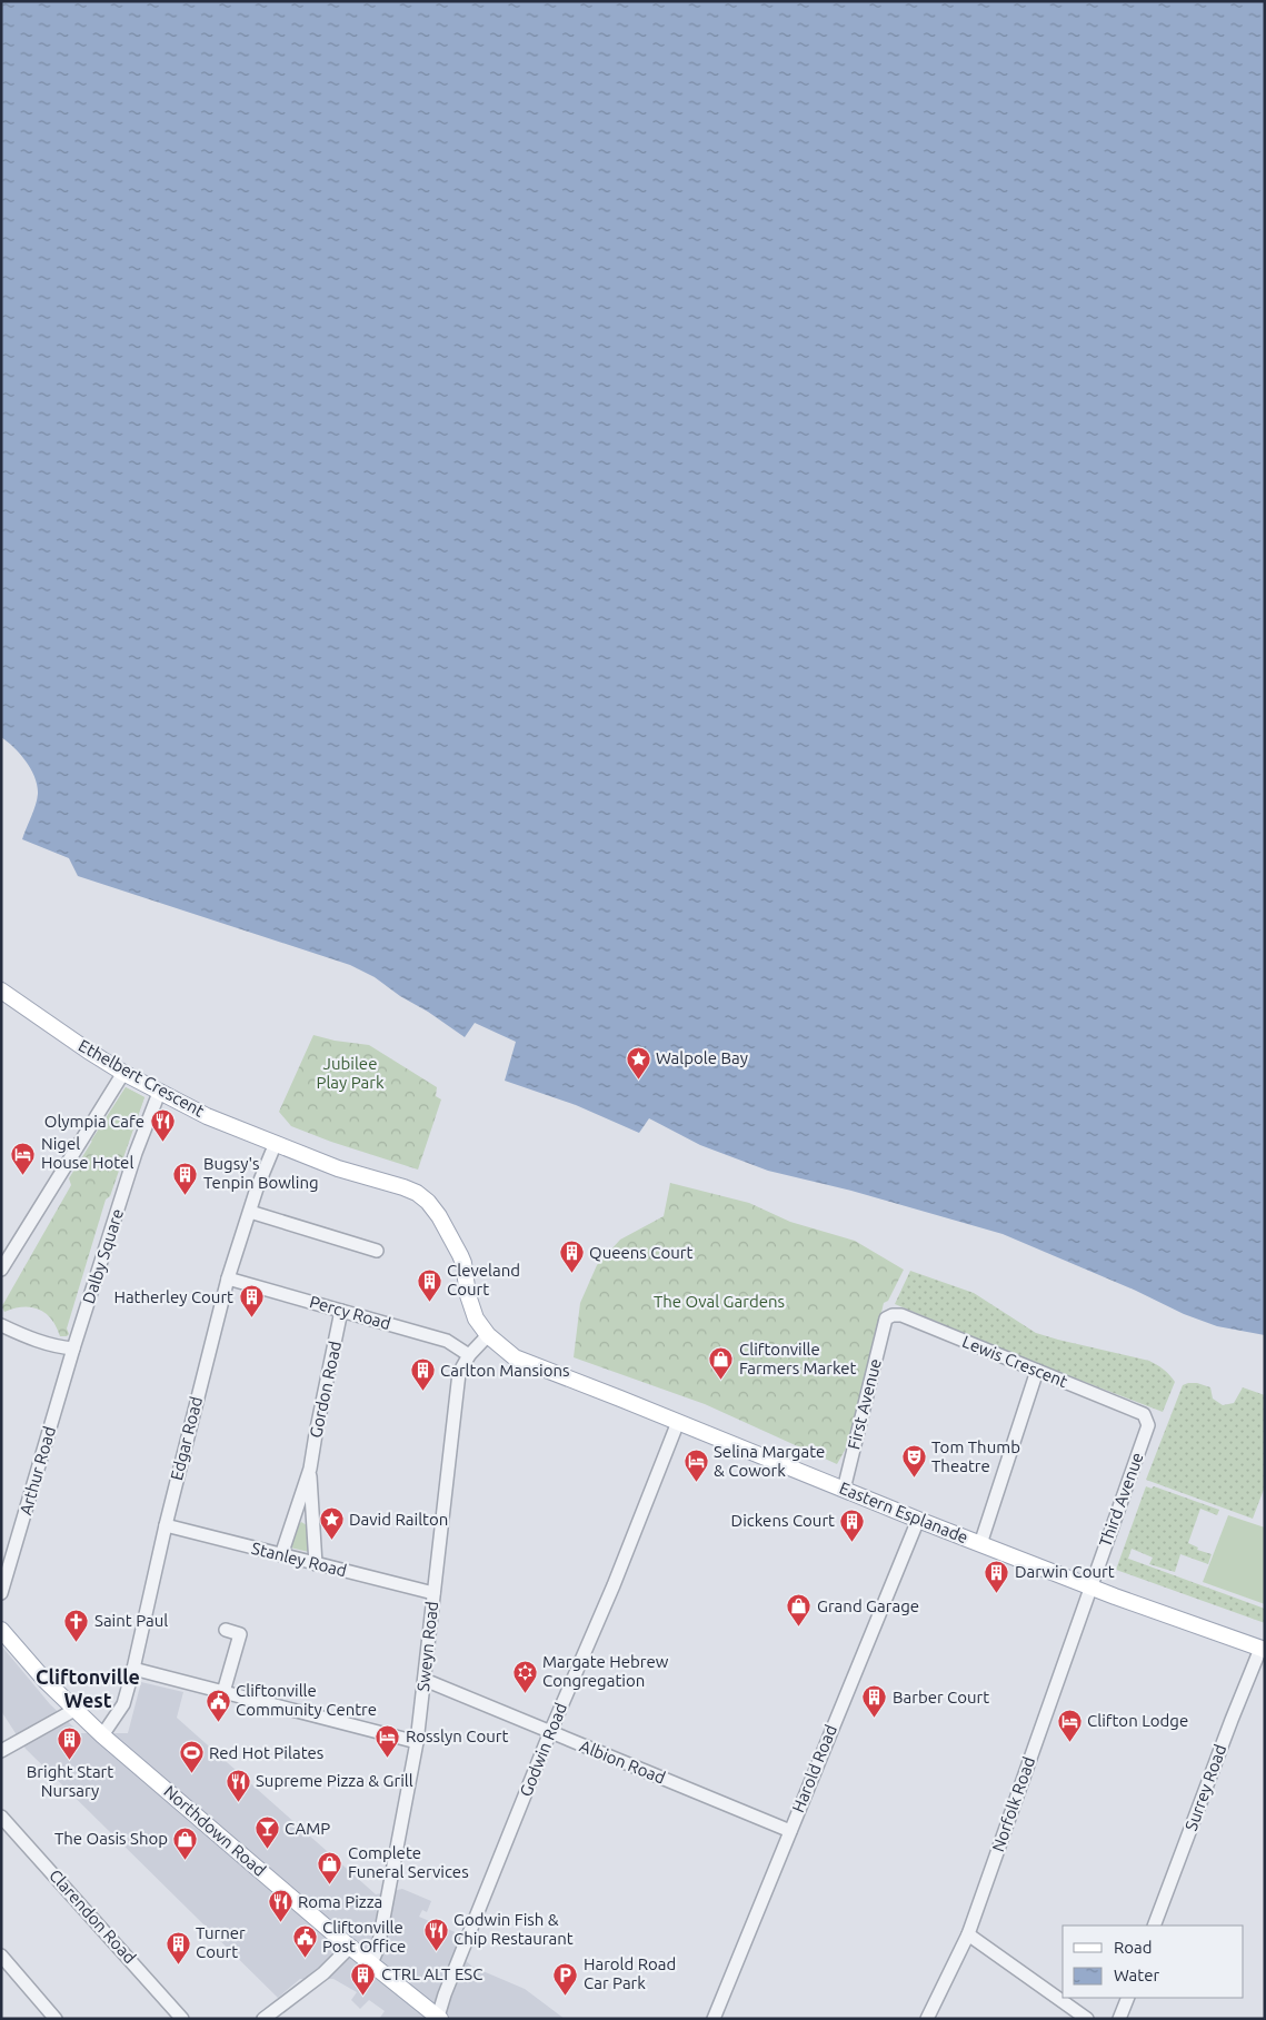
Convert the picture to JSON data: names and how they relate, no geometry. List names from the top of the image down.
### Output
{
  "streets": {
    "main road": ["Ethelbert Crescent", "Eastern Esplanade", "Northdown Road"],
    "street": [
      "Dalby Square",
      "Percy Road",
      "Lewis Crescent",
      "Gordon Road",
      "First Avenue",
      "Edgar Road",
      "Arthur Road",
      "Third Avenue",
      "Stanley Road",
      "Sweyn Road",
      "Godwin Road",
      "Albion Road",
      "Harold Road",
      "Surrey Road",
      "Norfolk Road",
      "Clarendon Road"
    ]
  },
  "crossings": [
    ["Ethelbert Crescent", "Dalby Square"],
    ["Ethelbert Crescent", "Edgar Road"],
    ["Ethelbert Crescent", "Eastern Esplanade"],
    ["Ethelbert Crescent", "Sweyn Road"],
    ["Dalby Square", "Arthur Road"],
    ["Percy Road", "Gordon Road"],
    ["Percy Road", "Edgar Road"],
    ["Percy Road", "Sweyn Road"],
    ["Lewis Crescent", "First Avenue"],
    ["Lewis Crescent", "Third Avenue"],
    ["Gordon Road", "Stanley Road"],
    ["First Avenue", "Eastern Esplanade"],
    ["Edgar Road", "Stanley Road"],
    ["Edgar Road", "Northdown Road"],
    ["Third Avenue", "Eastern Esplanade"],
    ["Third Avenue", "Norfolk Road"],
    ["Eastern Esplanade", "Sweyn Road"],
    ["Eastern Esplanade", "Godwin Road"],
    ["Eastern Esplanade", "Harold Road"],
    ["Eastern Esplanade", "Surrey Road"],
    ["Eastern Esplanade", "Norfolk Road"],
    ["Stanley Road", "Sweyn Road"],
    ["Sweyn Road", "Albion Road"],
    ["Sweyn Road", "Northdown Road"],
    ["Godwin Road", "Albion Road"],
    ["Godwin Road", "Northdown Road"],
    ["Albion Road", "Harold Road"]
  ],
  "districts": ["Cliftonville West"],
  "parks": ["Jubilee Play Park", "The Oval Gardens"],
  "places": {
    "place": ["Walpole Bay", "David Railton"],
    "restaurant": [
      "Olympia Cafe",
      "Supreme Pizza & Grill",
      "Roma Pizza",
      "Godwin Fish & Chip Restaurant"
    ],
    "hotel": [
      "Nigel House Hotel",
      "Selina Margate & Cowork",
      "Clifton Lodge",
      "Rosslyn Court"
    ],
    "building": [
      "Bugsy's Tenpin Bowling",
      "Queens Court",
      "Cleveland Court",
      "Hatherley Court",
      "Carlton Mansions",
      "Dickens Court",
      "Darwin Court",
      "Barber Court",
      "Bright Start Nursary",
      "Turner Court",
      "CTRL ALT ESC"
    ],
    "shop": [
      "Cliftonville Farmers Market",
      "Grand Garage",
      "The Oasis Shop",
      "Complete Funeral Services"
    ],
    "theatre": ["Tom Thumb Theatre"],
    "church": ["Saint Paul"],
    "synagogue": ["Margate Hebrew Congregation"],
    "public building": ["Cliftonville Community Centre", "Cliftonville Post Office"],
    "sports": ["Red Hot Pilates"],
    "bar": ["CAMP"],
    "parking": ["Harold Road Car Park"]
  },
  "legend": ["Road", "Water"]
}
